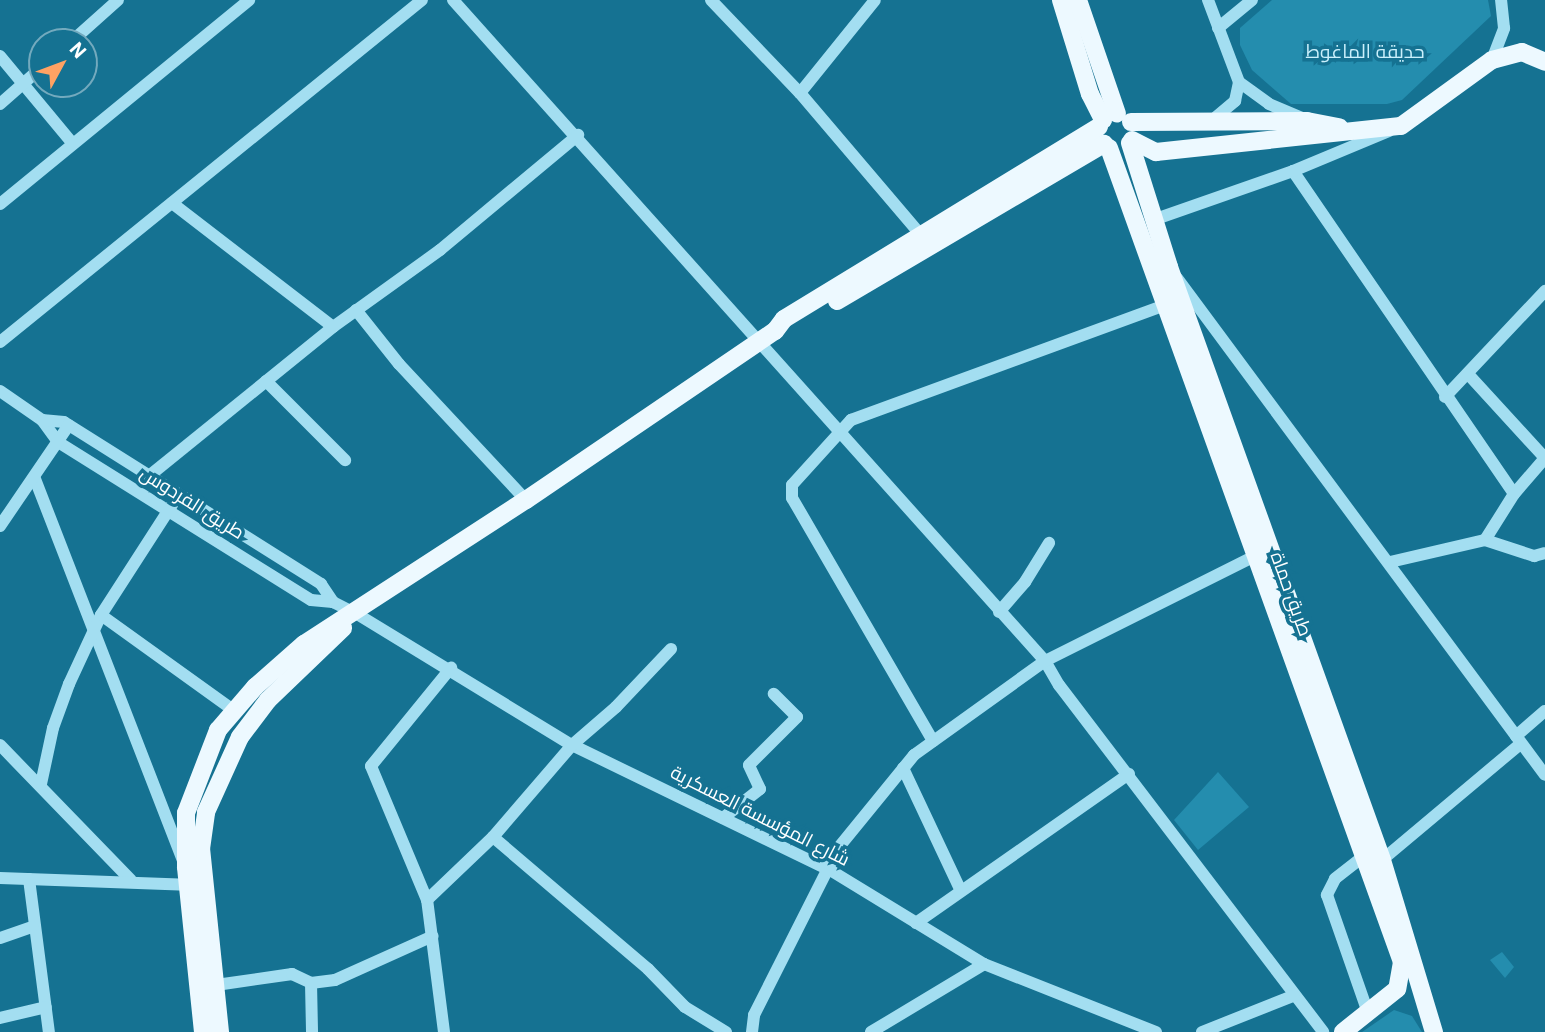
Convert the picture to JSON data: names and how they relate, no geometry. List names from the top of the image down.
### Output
{
  "streets": {
    "main road": ["طريق حماة"],
    "street": ["طريق الفردوس", "شارع المؤسسة العسكرية"]
  },
  "crossings": [
    ["طريق الفردوس", "شارع المؤسسة العسكرية"]
  ],
  "parks": ["حديقة الماغوط"],
  "north": "top right"
}
